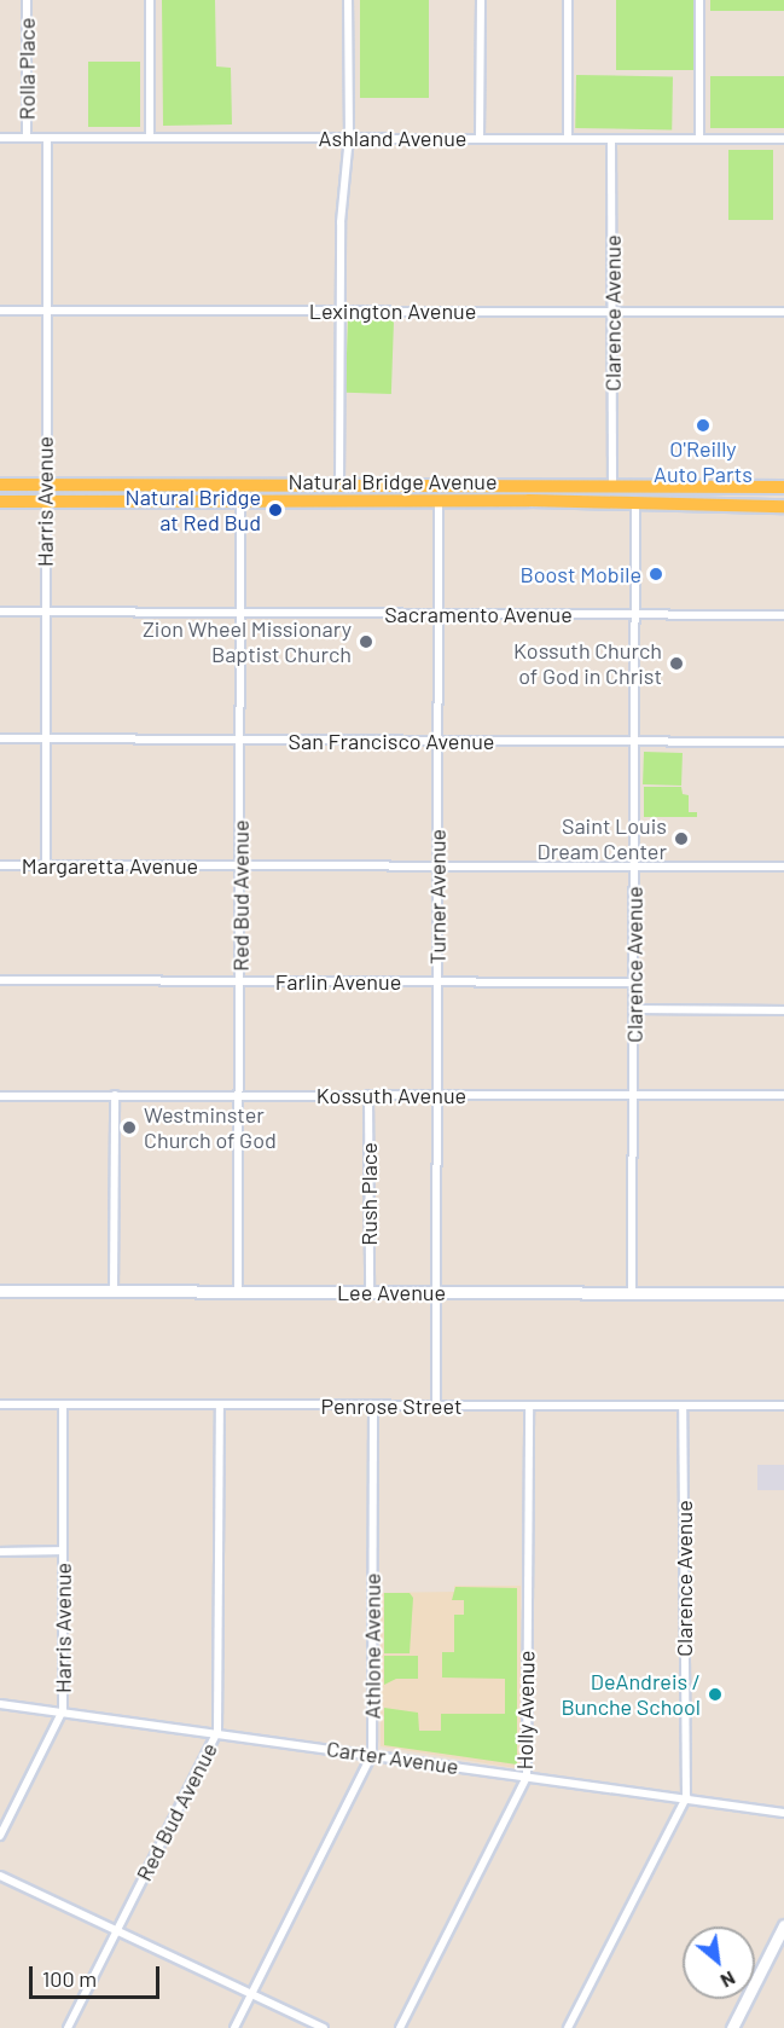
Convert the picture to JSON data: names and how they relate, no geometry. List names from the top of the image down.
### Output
{
  "streets": {
    "main road": ["Natural Bridge Avenue"],
    "street": [
      "Rolla Place",
      "Ashland Avenue",
      "Lexington Avenue",
      "Clarence Avenue",
      "Harris Avenue",
      "Sacramento Avenue",
      "San Francisco Avenue",
      "Margaretta Avenue",
      "Red Bud Avenue",
      "Turner Avenue",
      "Farlin Avenue",
      "Kossuth Avenue",
      "Rush Place",
      "Lee Avenue",
      "Penrose Street",
      "Athlone Avenue",
      "Holly Avenue",
      "Carter Avenue"
    ]
  },
  "crossings": [
    ["Rolla Place", "Ashland Avenue"],
    ["Ashland Avenue", "Clarence Avenue"],
    ["Ashland Avenue", "Harris Avenue"],
    ["Lexington Avenue", "Clarence Avenue"],
    ["Lexington Avenue", "Harris Avenue"],
    ["Clarence Avenue", "Natural Bridge Avenue"],
    ["Clarence Avenue", "Sacramento Avenue"],
    ["Clarence Avenue", "San Francisco Avenue"],
    ["Clarence Avenue", "Margaretta Avenue"],
    ["Clarence Avenue", "Farlin Avenue"],
    ["Clarence Avenue", "Kossuth Avenue"],
    ["Clarence Avenue", "Lee Avenue"],
    ["Clarence Avenue", "Penrose Street"],
    ["Clarence Avenue", "Carter Avenue"],
    ["Natural Bridge Avenue", "Harris Avenue"],
    ["Natural Bridge Avenue", "Red Bud Avenue"],
    ["Natural Bridge Avenue", "Turner Avenue"],
    ["Harris Avenue", "Sacramento Avenue"],
    ["Harris Avenue", "San Francisco Avenue"],
    ["Harris Avenue", "Margaretta Avenue"],
    ["Harris Avenue", "Penrose Street"],
    ["Harris Avenue", "Carter Avenue"],
    ["Sacramento Avenue", "Red Bud Avenue"],
    ["Sacramento Avenue", "Turner Avenue"],
    ["San Francisco Avenue", "Red Bud Avenue"],
    ["San Francisco Avenue", "Turner Avenue"],
    ["Margaretta Avenue", "Red Bud Avenue"],
    ["Margaretta Avenue", "Turner Avenue"],
    ["Red Bud Avenue", "Farlin Avenue"],
    ["Red Bud Avenue", "Kossuth Avenue"],
    ["Red Bud Avenue", "Lee Avenue"],
    ["Red Bud Avenue", "Penrose Street"],
    ["Red Bud Avenue", "Carter Avenue"],
    ["Turner Avenue", "Farlin Avenue"],
    ["Turner Avenue", "Kossuth Avenue"],
    ["Turner Avenue", "Lee Avenue"],
    ["Kossuth Avenue", "Rush Place"],
    ["Rush Place", "Lee Avenue"],
    ["Penrose Street", "Athlone Avenue"],
    ["Penrose Street", "Holly Avenue"],
    ["Athlone Avenue", "Carter Avenue"],
    ["Holly Avenue", "Carter Avenue"]
  ],
  "places": [
    "O'Reilly Auto Parts",
    "Natural Bridge at Red Bud",
    "Boost Mobile",
    "Zion Wheel Missionary Baptist Church",
    "Kossuth Church of God in Christ",
    "Saint Louis Dream Center",
    "Westminster Church of God",
    "DeAndreis / Bunche School"
  ],
  "scale_bar": "100 m",
  "north": "bottom right"
}
